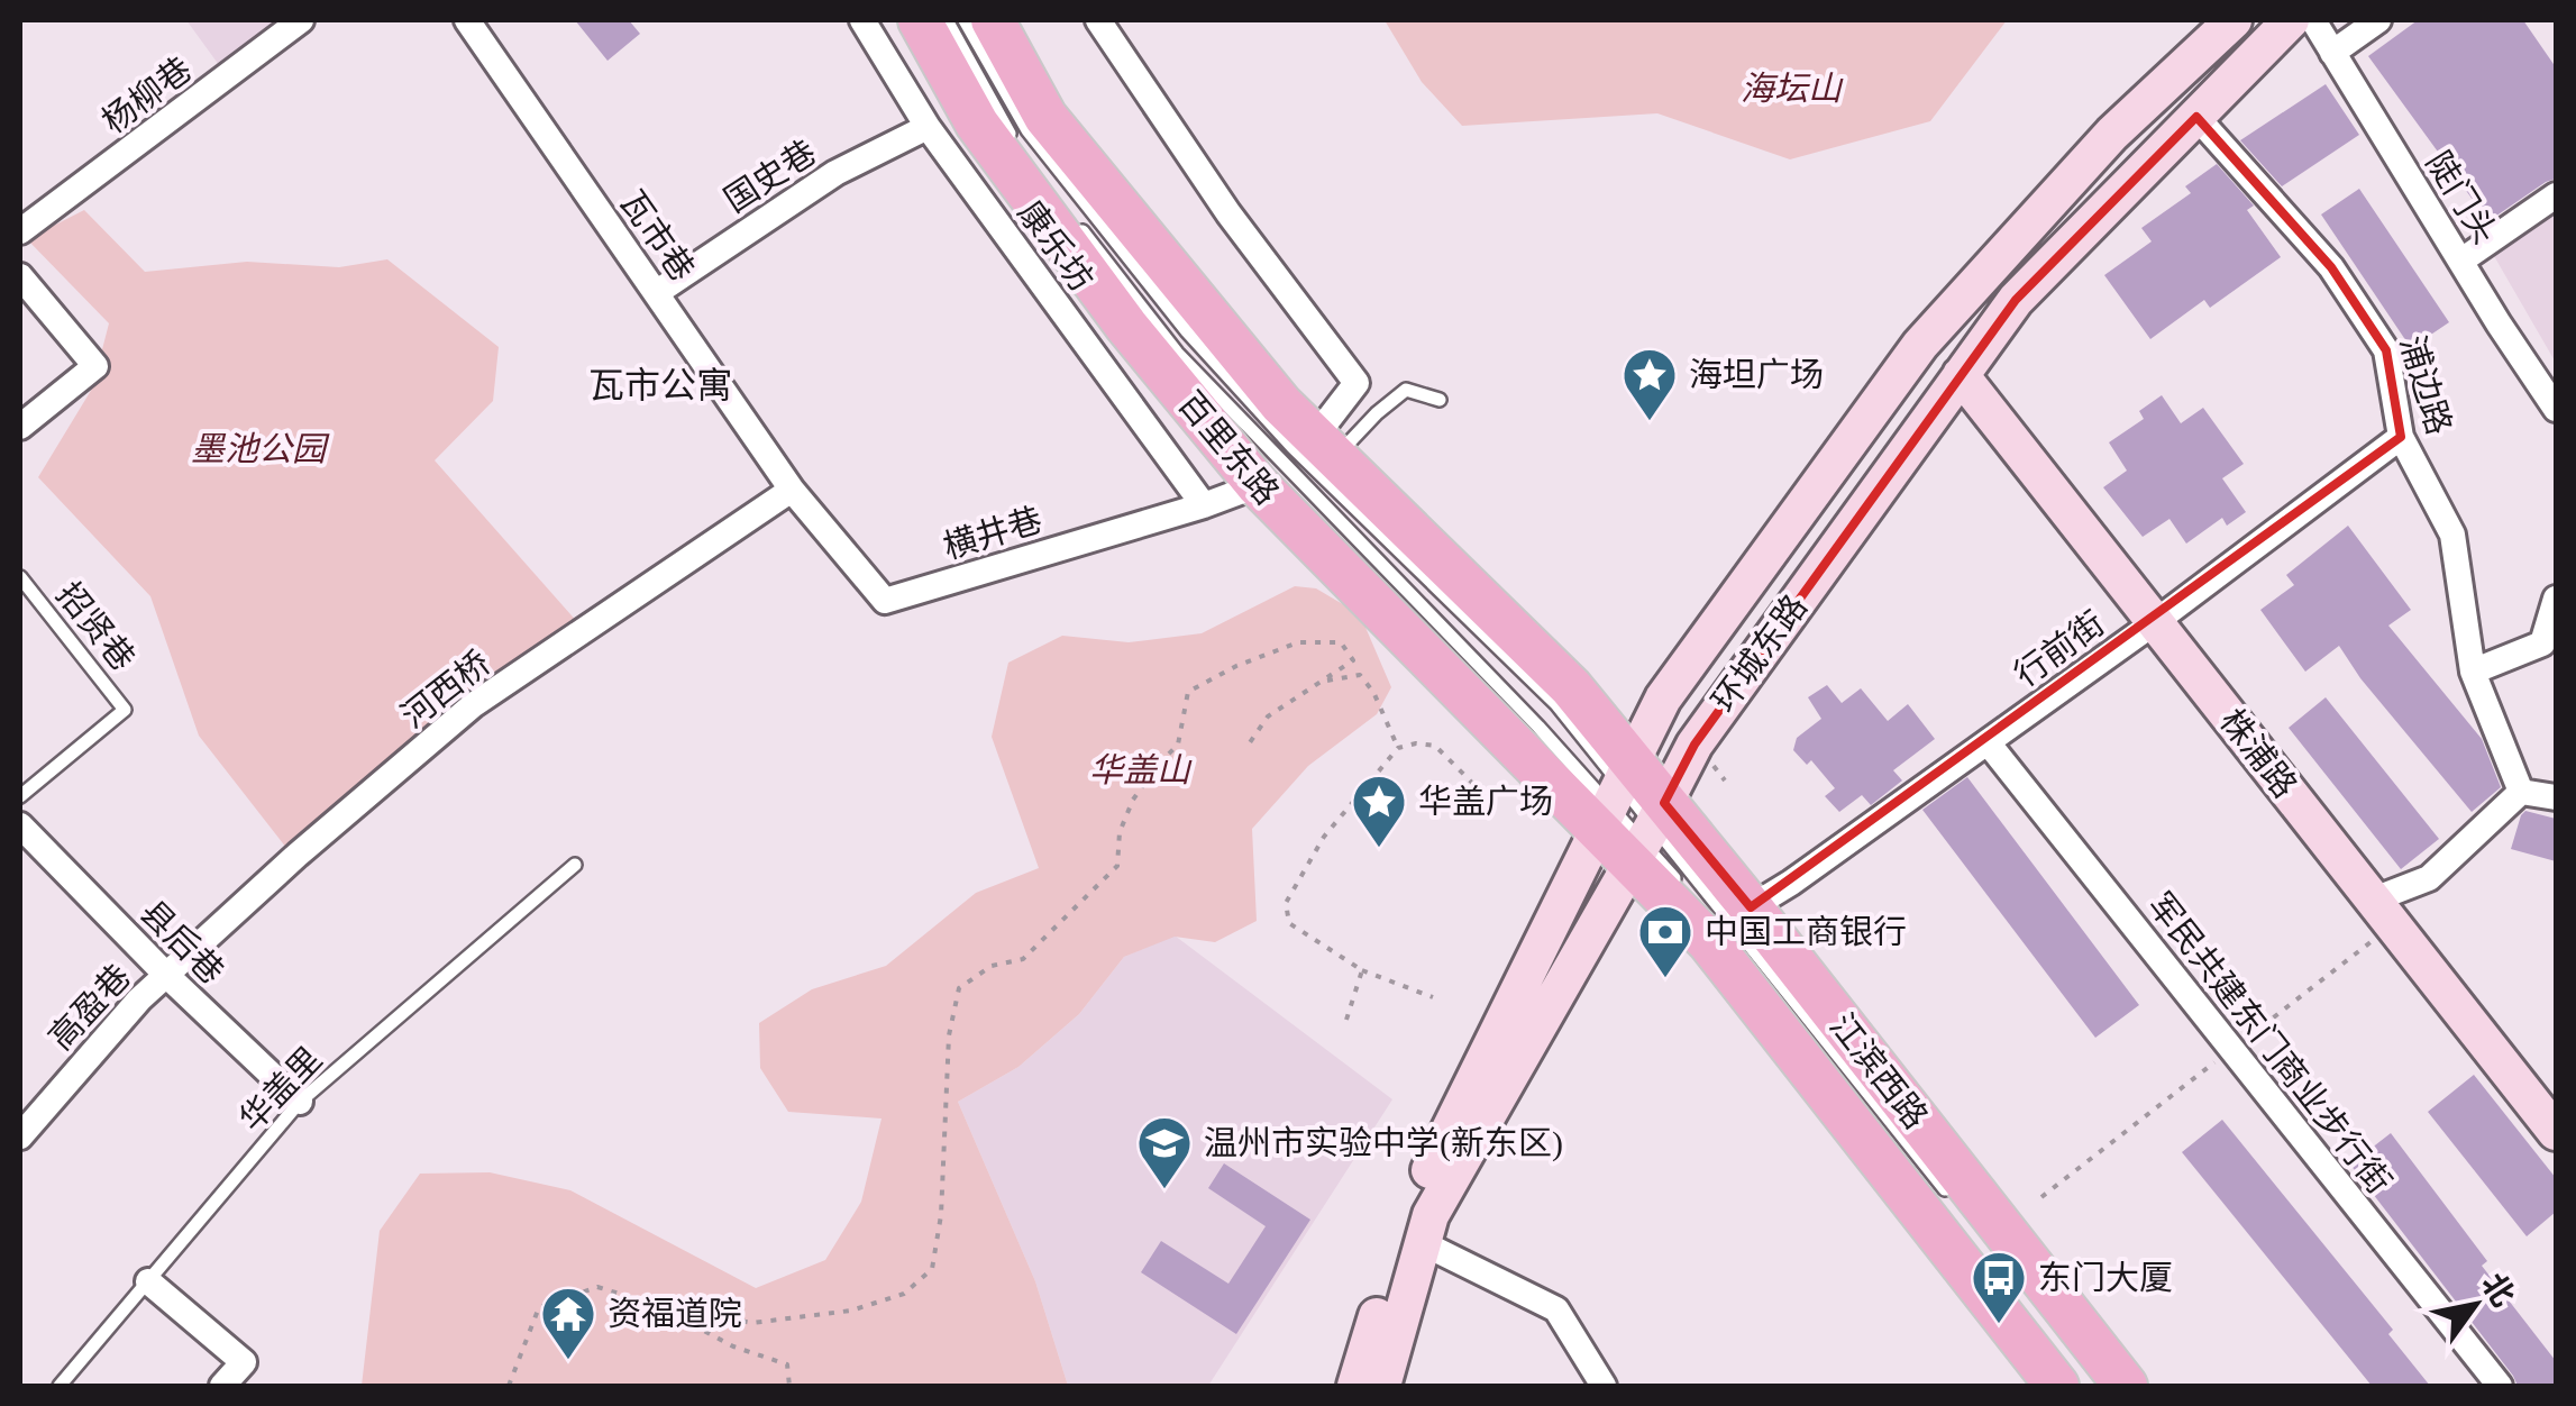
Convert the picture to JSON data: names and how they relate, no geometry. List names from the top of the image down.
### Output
{
  "streets": {
    "main road": [
      "百里东路",
      "环城东路",
      "株浦路",
      "江滨西路"
    ],
    "street": [
      "杨柳巷",
      "国史巷",
      "陡门头",
      "瓦市巷",
      "康乐坊",
      "浦边路",
      "横井巷",
      "行前街",
      "河西桥",
      "县后巷",
      "高盈巷",
      "军民共建东门商业步行街"
    ],
    "lane": ["招贤巷", "华盖里"]
  },
  "crossings": [
    ["国史巷", "瓦市巷"],
    ["国史巷", "康乐坊"],
    ["瓦市巷", "横井巷"],
    ["瓦市巷", "河西桥"],
    ["康乐坊", "横井巷"],
    ["浦边路", "行前街"],
    ["浦边路", "环城东路"],
    ["百里东路", "横井巷"],
    ["百里东路", "江滨西路"],
    ["横井巷", "河西桥"],
    ["行前街", "株浦路"],
    ["行前街", "军民共建东门商业步行街"],
    ["行前街", "江滨西路"],
    ["环城东路", "株浦路"],
    ["环城东路", "江滨西路"],
    ["河西桥", "县后巷"],
    ["河西桥", "高盈巷"],
    ["县后巷", "高盈巷"],
    ["县后巷", "华盖里"]
  ],
  "districts": ["瓦市公寓"],
  "parks": ["海坛山", "墨池公园", "华盖山"],
  "places": {
    "place": ["海坦广场", "华盖广场"],
    "bank": ["中国工商银行"],
    "school or university": ["温州市实验中学(新东区)"],
    "bus stop": ["东门大厦"],
    "temple": ["资福道院"]
  },
  "north": "top right"
}
